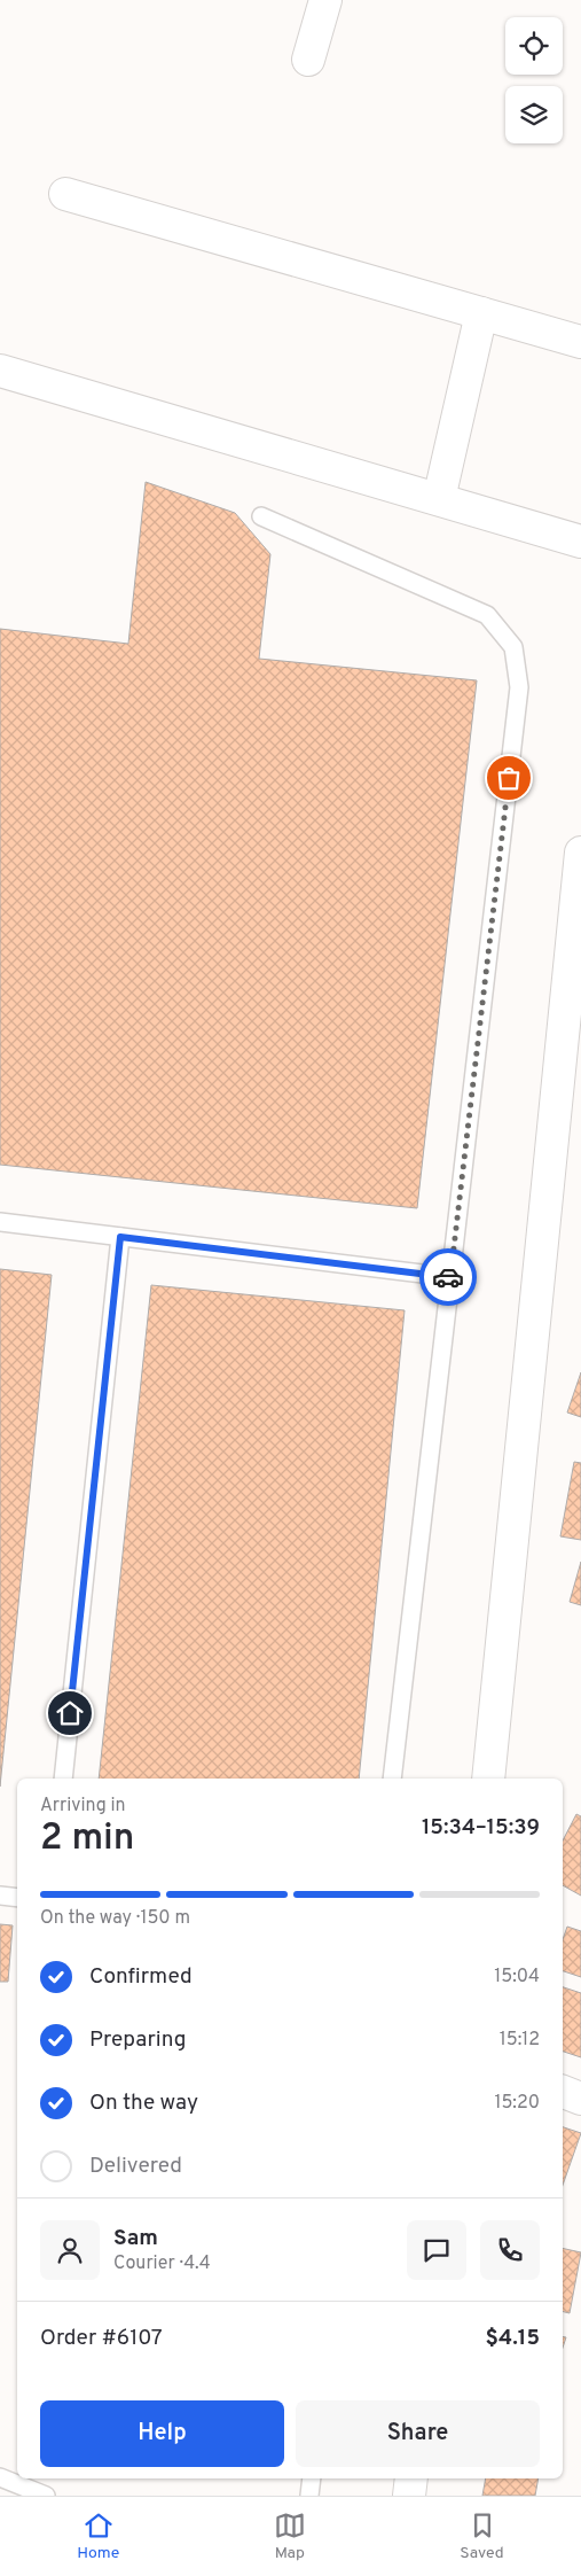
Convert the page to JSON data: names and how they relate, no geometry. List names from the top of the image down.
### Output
{
  "page": {
    "heading": ["2 min", "Arriving in", "15:34–15:39"],
    "panel": [
      "Sam",
      "Courier · 4.4",
      "Order #6107",
      "$4.15"
    ],
    "bar": "On the way · 150 m",
    "list": [
      ["Confirmed", "15:04"],
      ["Preparing", "15:12"],
      ["On the way", "15:20"],
      "Delivered"
    ],
    "buttons": ["Help", "Share"],
    "tabs": ["Home", "Map", "Saved"]
  }
}
